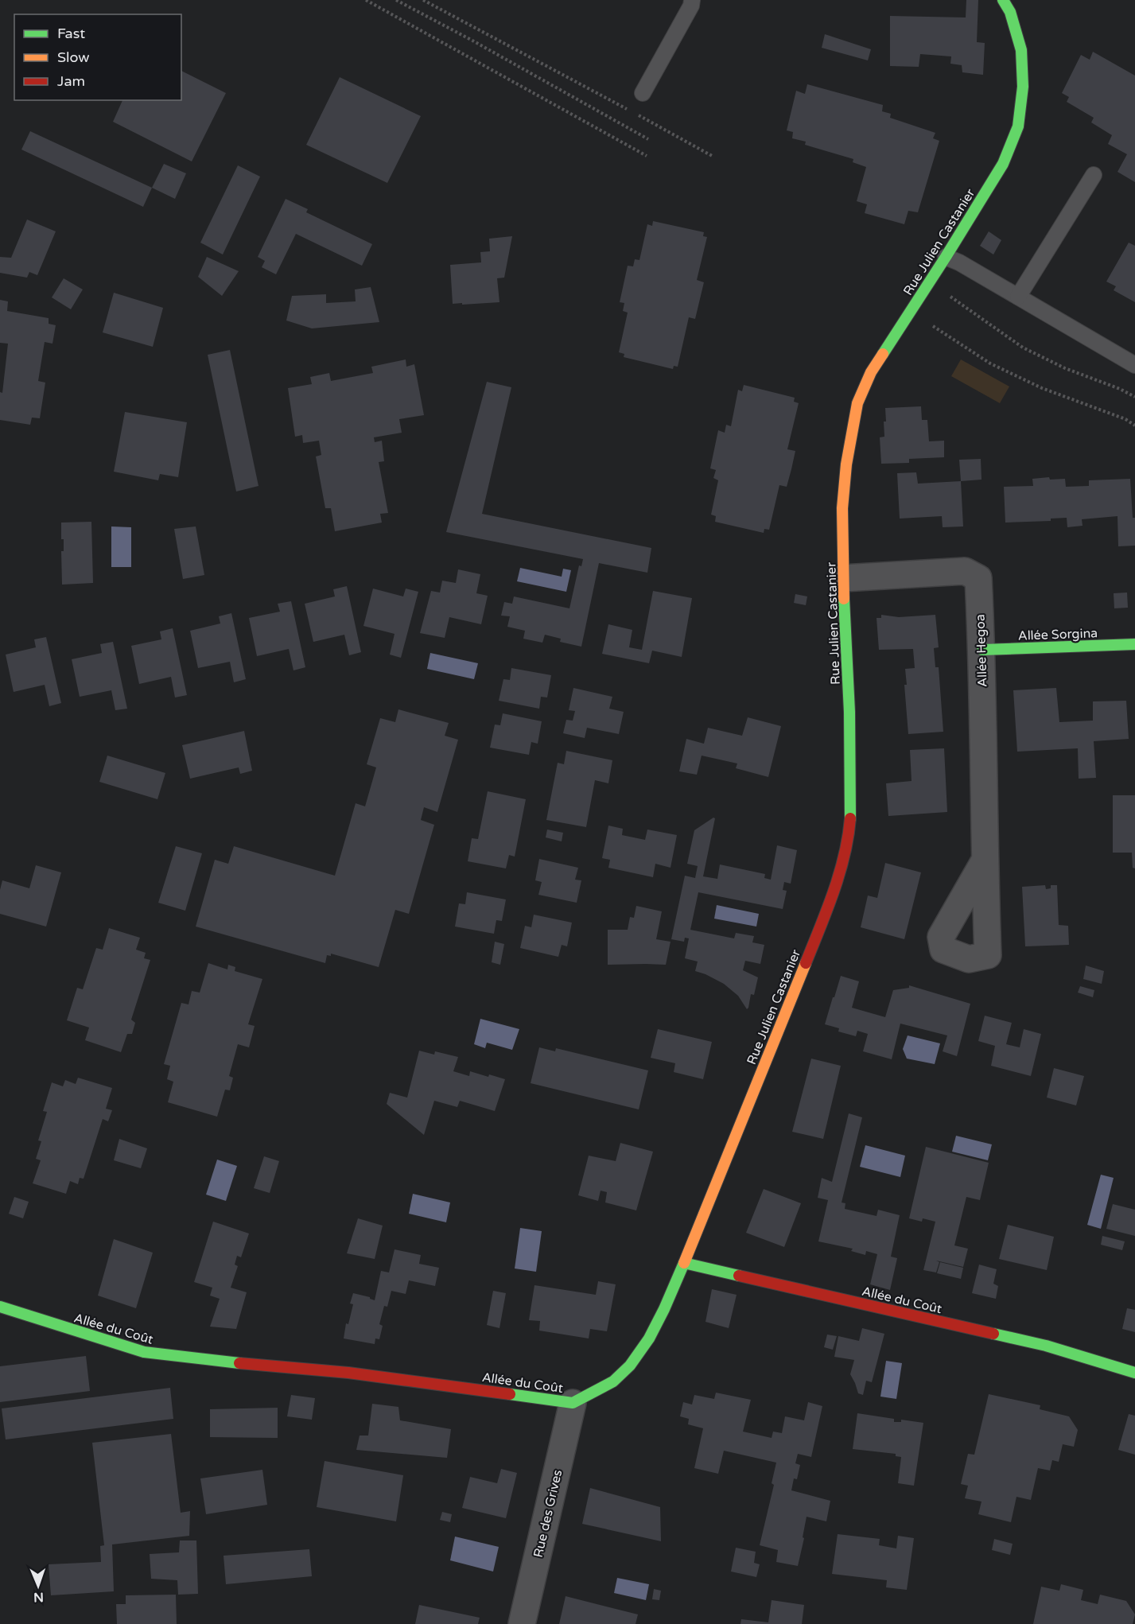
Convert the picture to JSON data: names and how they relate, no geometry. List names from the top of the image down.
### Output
{
  "streets": {
    "street": [
      "Rue Julien Castanier",
      "Allée Sorgina",
      "Allée Hegoa",
      "Allée du Coût",
      "Rue des Grives"
    ]
  },
  "crossings": [
    ["Rue Julien Castanier", "Allée Hegoa"],
    ["Rue Julien Castanier", "Allée du Coût"],
    ["Allée Sorgina", "Allée Hegoa"],
    ["Allée du Coût", "Rue des Grives"]
  ],
  "legend": ["Fast", "Slow", "Jam"],
  "north": "bottom"
}
